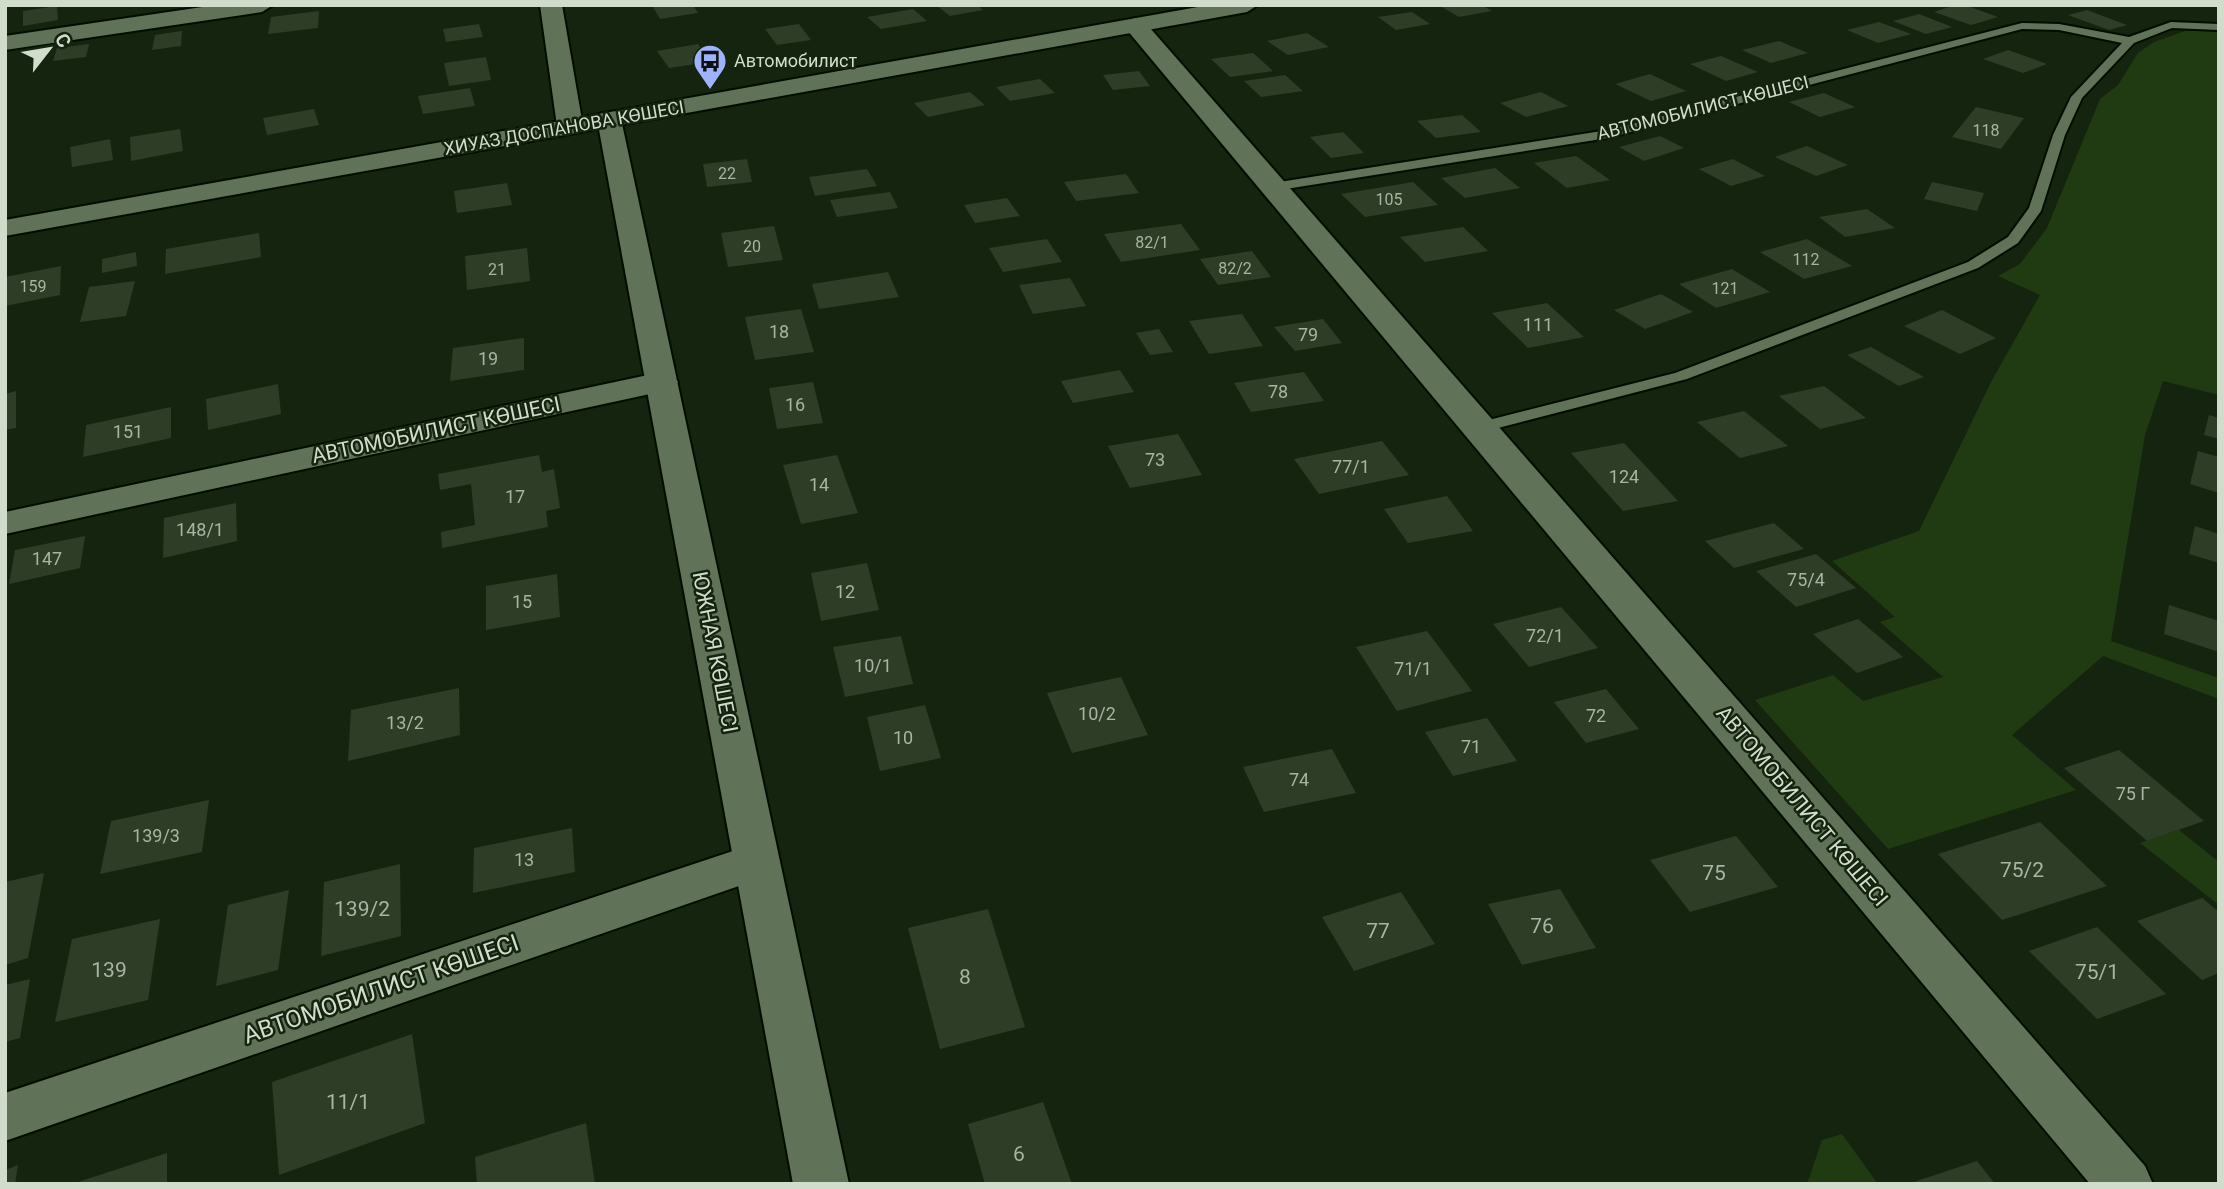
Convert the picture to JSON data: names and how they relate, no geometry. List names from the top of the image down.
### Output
{
  "streets": {
    "street": ["АВТОМОБИЛИСТ КӨШЕСІ", "ХИУАЗ ДОСПАНОВА КӨШЕСІ", "ЮЖНАЯ КӨШЕСІ"]
  },
  "crossings": [
    ["АВТОМОБИЛИСТ КӨШЕСІ", "ХИУАЗ ДОСПАНОВА КӨШЕСІ"],
    ["АВТОМОБИЛИСТ КӨШЕСІ", "ЮЖНАЯ КӨШЕСІ"],
    ["ХИУАЗ ДОСПАНОВА КӨШЕСІ", "ЮЖНАЯ КӨШЕСІ"]
  ],
  "places": {
    "bus stop": ["Автомобилист"]
  },
  "house_numbers": [
    "118",
    "22",
    "105",
    "82/1",
    "20",
    "112",
    "82/2",
    "21",
    "159",
    "121",
    "111",
    "18",
    "79",
    "19",
    "78",
    "16",
    "151",
    "73",
    "77/1",
    "124",
    "14",
    "17",
    "148/1",
    "147",
    "75/4",
    "12",
    "15",
    "72/1",
    "10/1",
    "71/1",
    "10/2",
    "72",
    "13/2",
    "10",
    "71",
    "74",
    "75 Г",
    "139/3",
    "13",
    "75/2",
    "75",
    "139/2",
    "76",
    "77",
    "139",
    "75/1",
    "8",
    "11/1",
    "6"
  ],
  "north": "top right"
}
